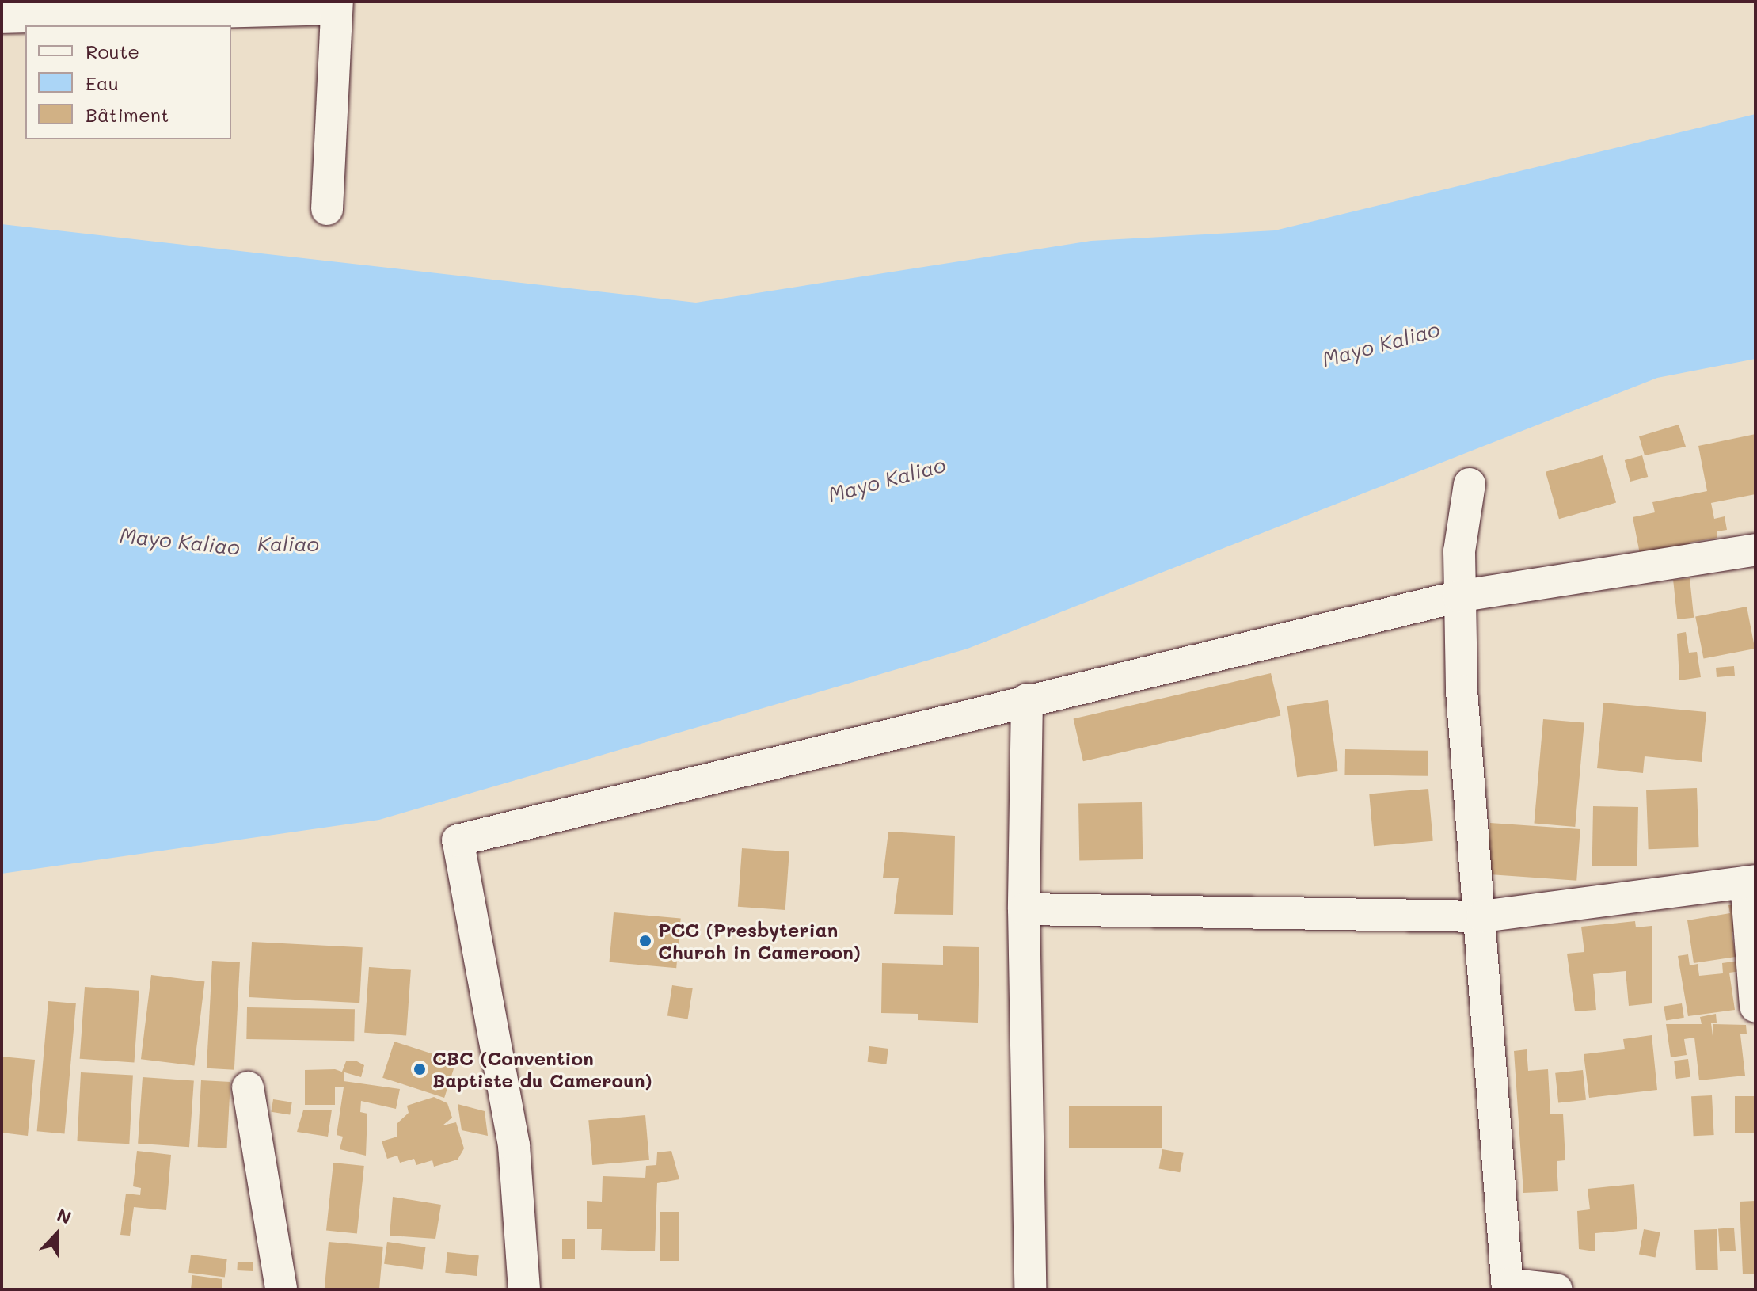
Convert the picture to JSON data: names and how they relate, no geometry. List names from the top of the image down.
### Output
{
  "water": ["Mayo Kaliao", "Kaliao"],
  "places": ["PCC (Presbyterian Church in Cameroon)", "CBC (Convention Baptiste du Cameroun)"],
  "legend": ["Route", "Eau", "Bâtiment"],
  "north": "top"
}
